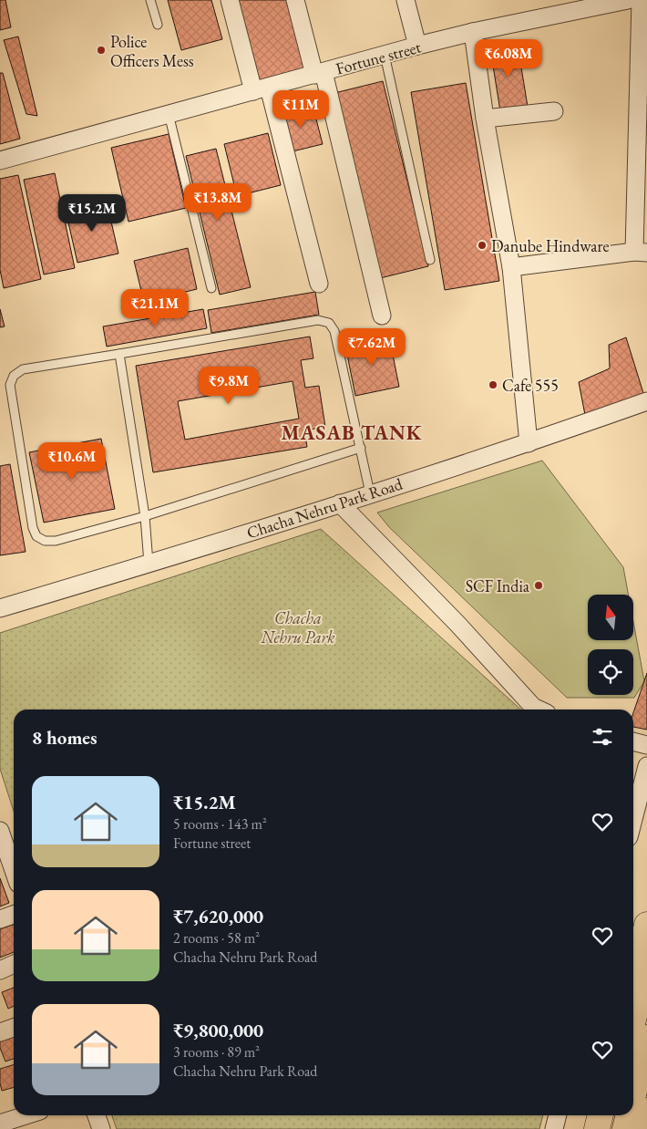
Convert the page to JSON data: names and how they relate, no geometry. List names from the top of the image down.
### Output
{
  "streets": {
    "street": ["Fortune street", "Chacha Nehru Park Road"]
  },
  "districts": ["MASAB TANK"],
  "parks": ["Chacha Nehru Park"],
  "places": [
    "Police Officers Mess",
    "Danube Hindware",
    "Cafe 555",
    "SCF India"
  ],
  "north": "top",
  "page": {
    "price": [
      "₹6.08M",
      "₹11M",
      "₹13.8M",
      "₹15.2M",
      "₹21.1M",
      "₹7.62M",
      "₹9.8M",
      "₹10.6M"
    ],
    "heading": "8 homes",
    "list": [
      {
        "name": "₹15.2M",
        "note": "5 rooms · 143 m² · Fortune street"
      },
      {
        "name": "₹7,620,000",
        "note": "2 rooms · 58 m² · Chacha Nehru Park Road"
      },
      {
        "name": "₹9,800,000",
        "note": "3 rooms · 89 m² · Chacha Nehru Park Road"
      }
    ]
  }
}
